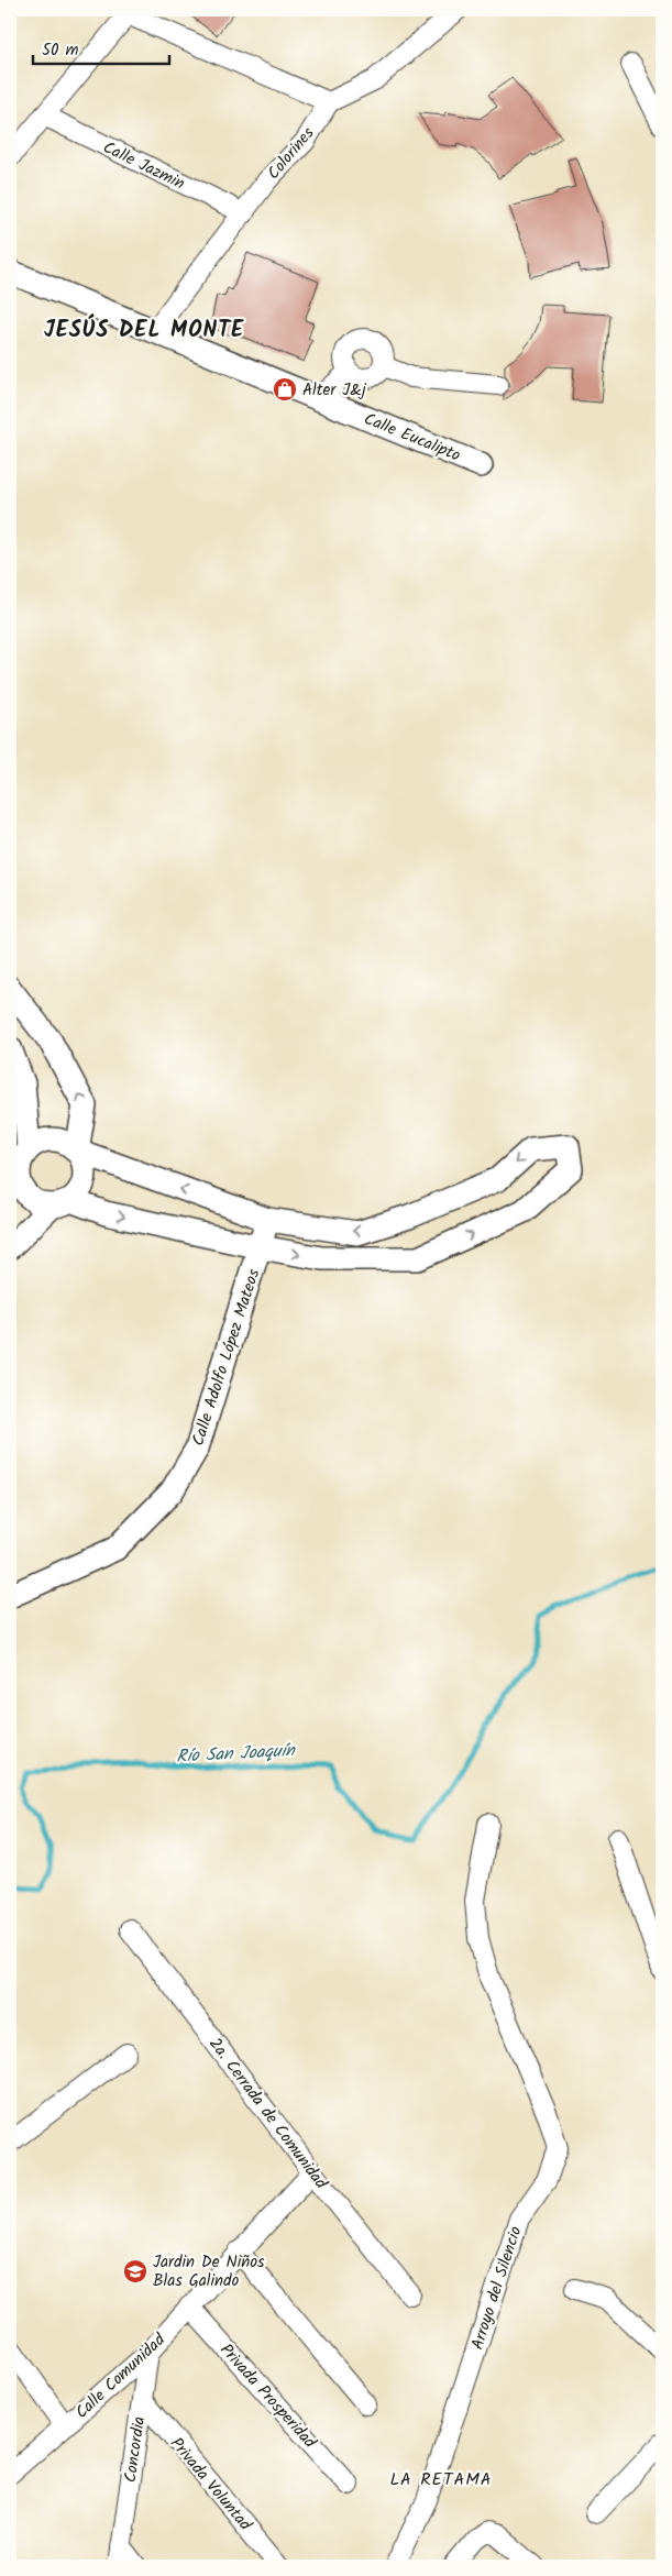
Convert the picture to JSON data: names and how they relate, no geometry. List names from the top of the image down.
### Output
{
  "streets": {
    "street": [
      "Colorines",
      "Calle Jazmin",
      "Calle Eucalipto",
      "Calle Adolfo López Mateos",
      "2a. Cerrada de Comunidad",
      "Arroyo del Silencio",
      "Calle Comunidad",
      "Privada Prosperidad",
      "Concordia",
      "Privada Voluntad"
    ]
  },
  "crossings": [
    ["Colorines", "Calle Jazmin"],
    ["Colorines", "Calle Eucalipto"],
    ["2a. Cerrada de Comunidad", "Calle Comunidad"],
    ["Calle Comunidad", "Privada Prosperidad"],
    ["Calle Comunidad", "Concordia"],
    ["Concordia", "Privada Voluntad"]
  ],
  "districts": ["JESÚS DEL MONTE", "LA RETAMA"],
  "water": ["Río San Joaquín"],
  "places": {
    "shop": ["Alter J&j"],
    "school or university": ["Jardin De Niños Blas Galindo"]
  },
  "scale_bar": "50 m"
}
